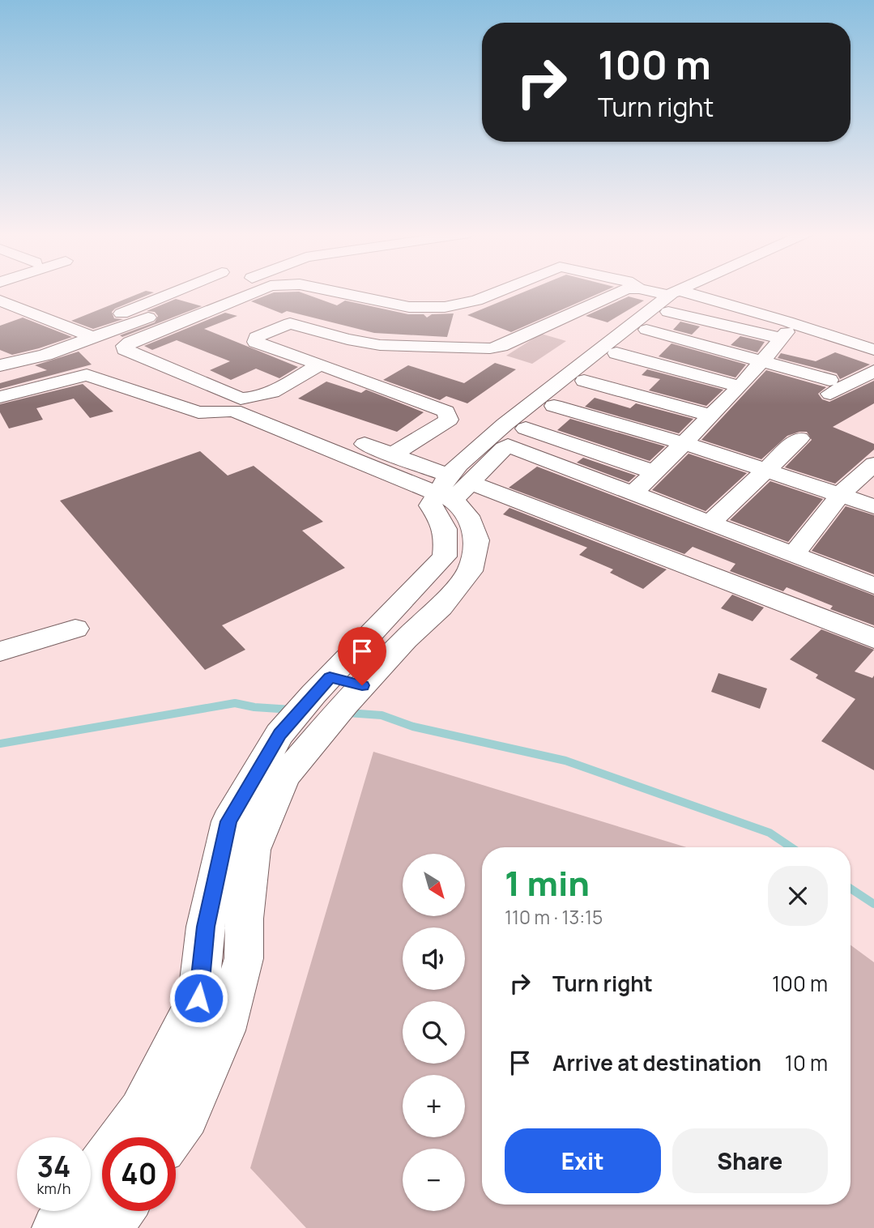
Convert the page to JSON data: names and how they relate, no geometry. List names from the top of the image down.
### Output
{
  "north": "bottom right",
  "page": {
    "turn": ["100 m", "Turn right"],
    "heading": ["1 min", "110 m · 13:15"],
    "map_buttons": ["+", "−"],
    "list": [
      {
        "name": "Turn right",
        "value": "100 m"
      },
      {
        "name": "Arrive at destination",
        "value": "10 m"
      }
    ],
    "buttons": ["Exit", "Share"],
    "speed": "34 km/h",
    "limit": "40"
  }
}
